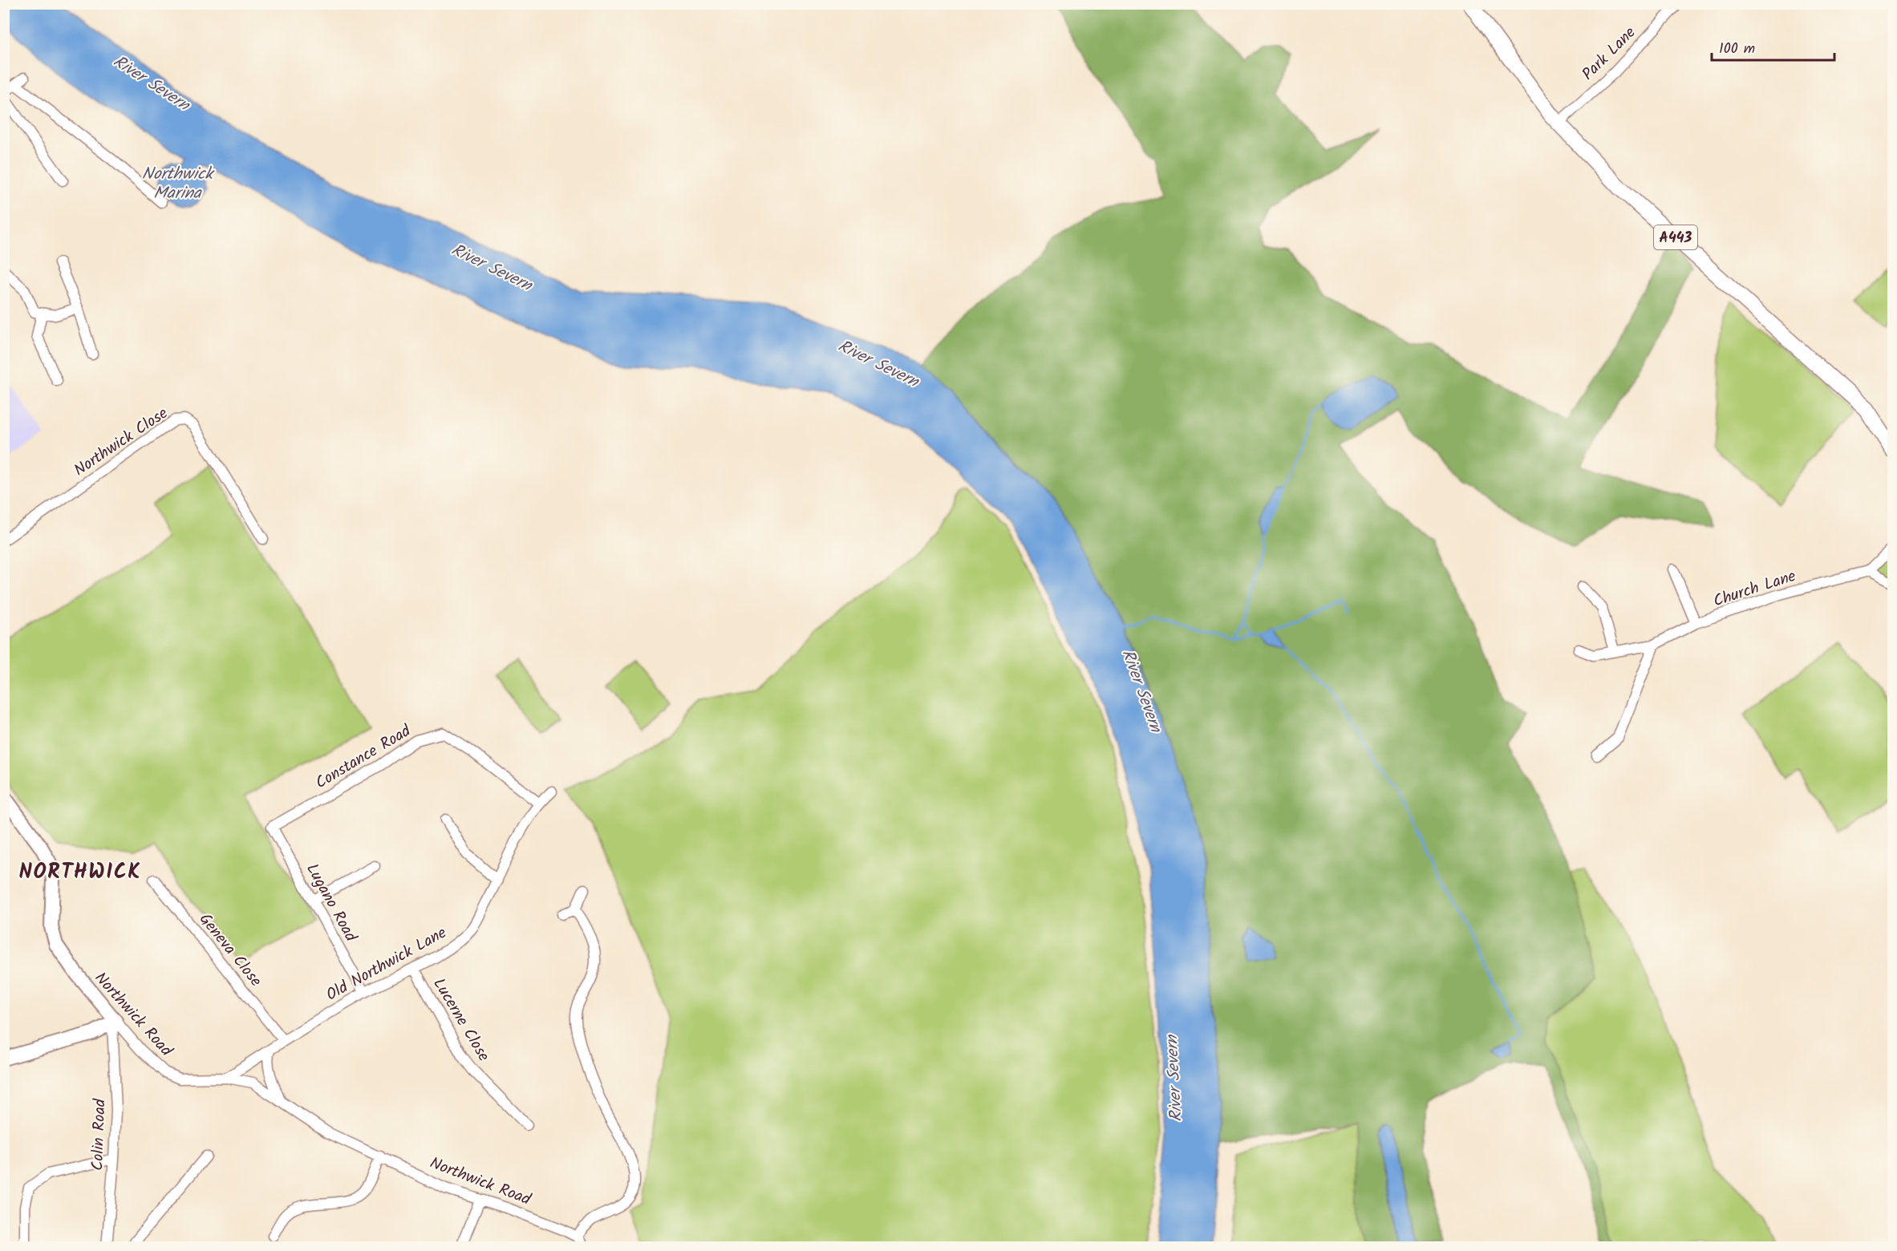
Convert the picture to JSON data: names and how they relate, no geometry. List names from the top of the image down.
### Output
{
  "streets": {
    "main road": ["A443"],
    "street": [
      "Park Lane",
      "Northwick Close",
      "Church Lane",
      "Constance Road",
      "Lugano Road",
      "Geneva Close",
      "Old Northwick Lane",
      "Northwick Road",
      "Lucerne Close",
      "Colin Road"
    ]
  },
  "crossings": [
    ["Park Lane", "A443"],
    ["Constance Road", "Lugano Road"],
    ["Constance Road", "Old Northwick Lane"],
    ["Lugano Road", "Old Northwick Lane"],
    ["Geneva Close", "Old Northwick Lane"],
    ["Old Northwick Lane", "Northwick Road"],
    ["Old Northwick Lane", "Lucerne Close"],
    ["Northwick Road", "Colin Road"]
  ],
  "districts": ["NORTHWICK"],
  "water": ["River Severn", "Northwick Marina"],
  "scale_bar": "100 m"
}
